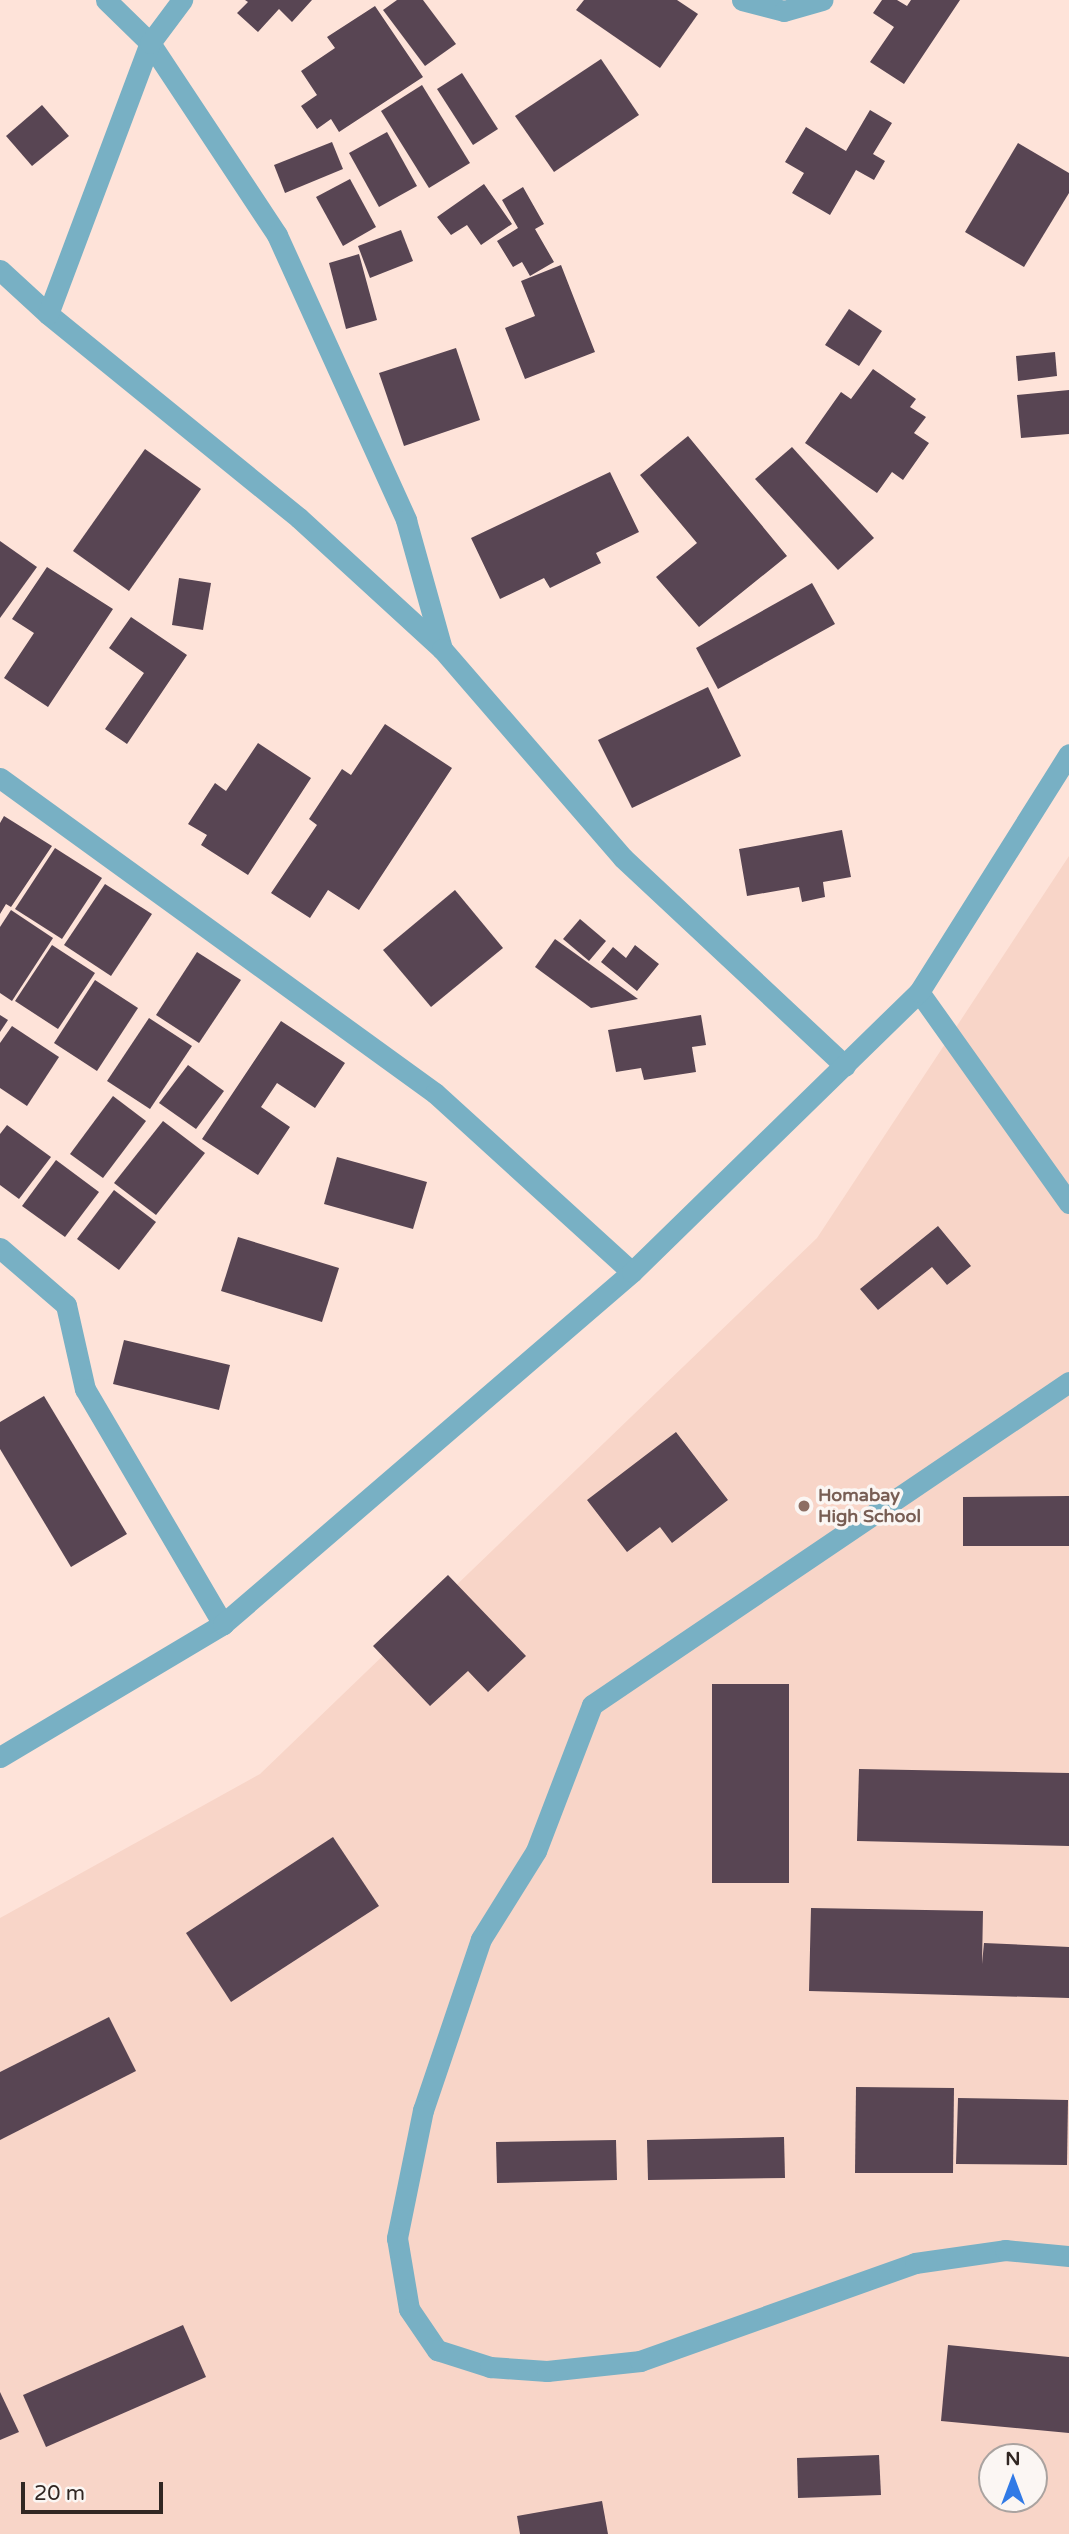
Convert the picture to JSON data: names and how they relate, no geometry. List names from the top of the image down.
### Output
{
  "places": ["Homabay High School"],
  "scale_bar": "20 m",
  "north": "top"
}
